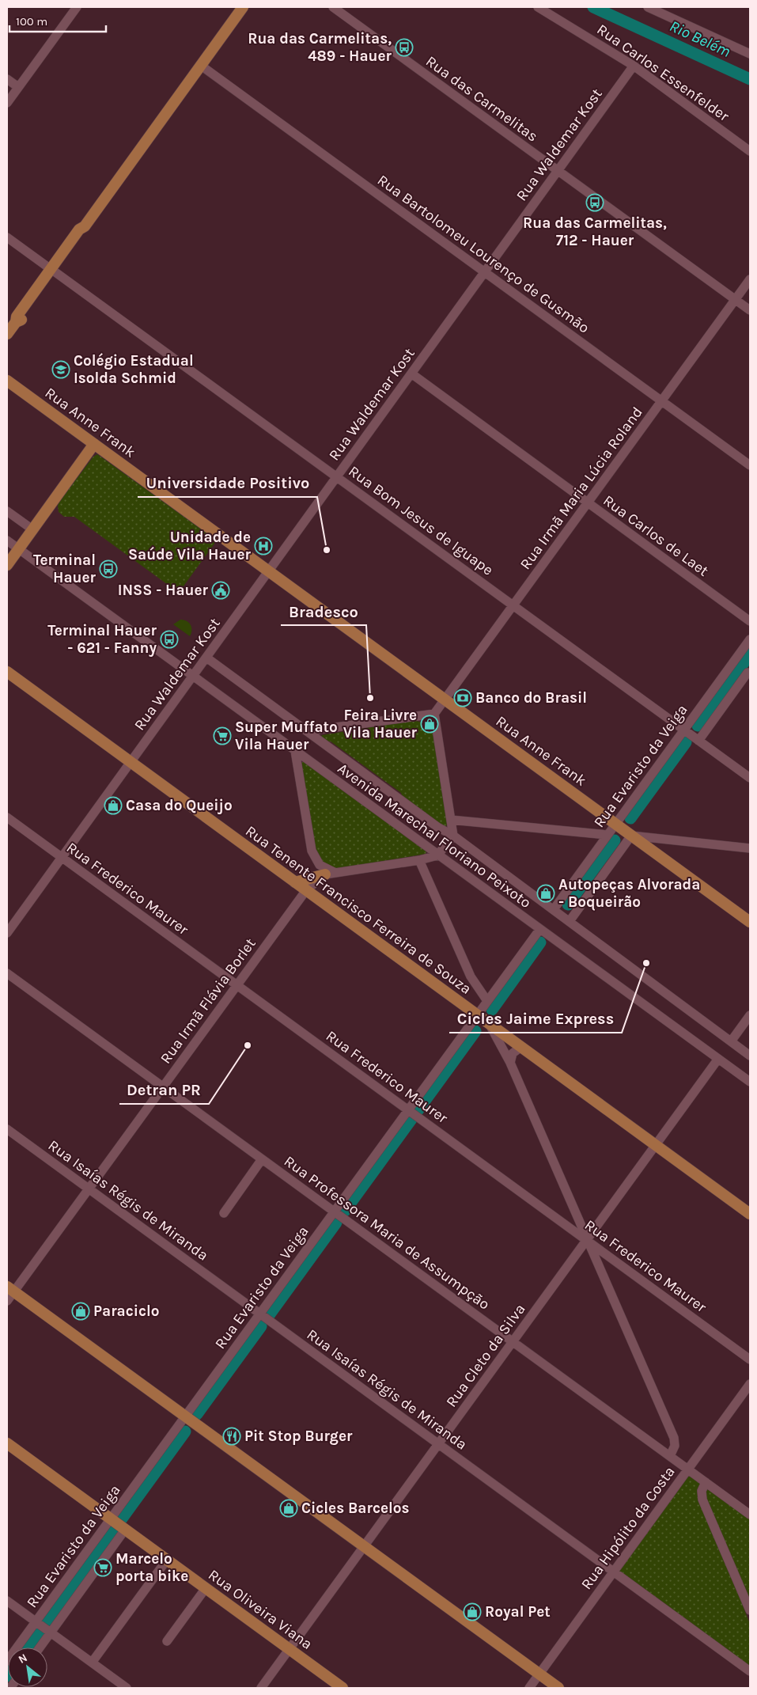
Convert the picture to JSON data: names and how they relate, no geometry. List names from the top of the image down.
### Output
{
  "streets": {
    "main road": ["Rua Anne Frank", "Rua Tenente Francisco Ferreira de Souza", "Rua Oliveira Viana"],
    "street": [
      "Rua Carlos Essenfelder",
      "Rua das Carmelitas",
      "Rua Waldemar Kost",
      "Rua Bartolomeu Lourenço de Gusmão",
      "Rua Irmã Maria Lúcia Roland",
      "Rua Bom Jesus de Iguape",
      "Rua Carlos de Laet",
      "Rua Evaristo da Veiga",
      "Avenida Marechal Floriano Peixoto",
      "Rua Frederico Maurer",
      "Rua Irmã Flávia Borlet",
      "Rua Isaías Régis de Miranda",
      "Rua Professora Maria de Assumpção",
      "Rua Cleto da Silva",
      "Rua Hipólito da Costa"
    ]
  },
  "crossings": [
    ["Rua Carlos Essenfelder", "Rua Waldemar Kost"],
    ["Rua das Carmelitas", "Rua Waldemar Kost"],
    ["Rua das Carmelitas", "Rua Irmã Maria Lúcia Roland"],
    ["Rua Waldemar Kost", "Rua Bartolomeu Lourenço de Gusmão"],
    ["Rua Waldemar Kost", "Rua Anne Frank"],
    ["Rua Waldemar Kost", "Rua Bom Jesus de Iguape"],
    ["Rua Waldemar Kost", "Rua Carlos de Laet"],
    ["Rua Waldemar Kost", "Avenida Marechal Floriano Peixoto"],
    ["Rua Waldemar Kost", "Rua Frederico Maurer"],
    ["Rua Waldemar Kost", "Rua Tenente Francisco Ferreira de Souza"],
    ["Rua Bartolomeu Lourenço de Gusmão", "Rua Irmã Maria Lúcia Roland"],
    ["Rua Anne Frank", "Rua Irmã Maria Lúcia Roland"],
    ["Rua Anne Frank", "Rua Evaristo da Veiga"],
    ["Rua Irmã Maria Lúcia Roland", "Rua Bom Jesus de Iguape"],
    ["Rua Irmã Maria Lúcia Roland", "Rua Carlos de Laet"],
    ["Rua Bom Jesus de Iguape", "Rua Evaristo da Veiga"],
    ["Rua Evaristo da Veiga", "Avenida Marechal Floriano Peixoto"],
    ["Rua Evaristo da Veiga", "Rua Frederico Maurer"],
    ["Rua Evaristo da Veiga", "Rua Tenente Francisco Ferreira de Souza"],
    ["Rua Evaristo da Veiga", "Rua Isaías Régis de Miranda"],
    ["Rua Evaristo da Veiga", "Rua Professora Maria de Assumpção"],
    ["Rua Evaristo da Veiga", "Rua Oliveira Viana"],
    ["Avenida Marechal Floriano Peixoto", "Rua Cleto da Silva"],
    ["Rua Frederico Maurer", "Rua Irmã Flávia Borlet"],
    ["Rua Frederico Maurer", "Rua Cleto da Silva"],
    ["Rua Tenente Francisco Ferreira de Souza", "Rua Irmã Flávia Borlet"],
    ["Rua Tenente Francisco Ferreira de Souza", "Rua Cleto da Silva"],
    ["Rua Irmã Flávia Borlet", "Rua Isaías Régis de Miranda"],
    ["Rua Irmã Flávia Borlet", "Rua Professora Maria de Assumpção"],
    ["Rua Isaías Régis de Miranda", "Rua Cleto da Silva"],
    ["Rua Isaías Régis de Miranda", "Rua Hipólito da Costa"],
    ["Rua Professora Maria de Assumpção", "Rua Cleto da Silva"],
    ["Rua Professora Maria de Assumpção", "Rua Hipólito da Costa"],
    ["Rua Cleto da Silva", "Rua Oliveira Viana"]
  ],
  "water": ["Rio Belém"],
  "places": {
    "bus stop": [
      "Rua das Carmelitas, 489 - Hauer",
      "Rua das Carmelitas, 712 - Hauer",
      "Terminal Hauer",
      "Terminal Hauer - 621 - Fanny"
    ],
    "school or university": ["Colégio Estadual Isolda Schmid"],
    "hospital": ["Unidade de Saúde Vila Hauer"],
    "other": [
      "Universidade Positivo",
      "Bradesco",
      "Cicles Jaime Express",
      "Detran PR"
    ],
    "public building": ["INSS - Hauer"],
    "bank": ["Banco do Brasil"],
    "shop": [
      "Feira Livre Vila Hauer",
      "Casa do Queijo",
      "Autopeças Alvorada - Boqueirão",
      "Paraciclo",
      "Cicles Barcelos",
      "Royal Pet"
    ],
    "supermarket": ["Super Muffato Vila Hauer", "Marcelo porta bike"],
    "restaurant": ["Pit Stop Burger"]
  },
  "scale_bar": "100 m",
  "north": "top left"
}
